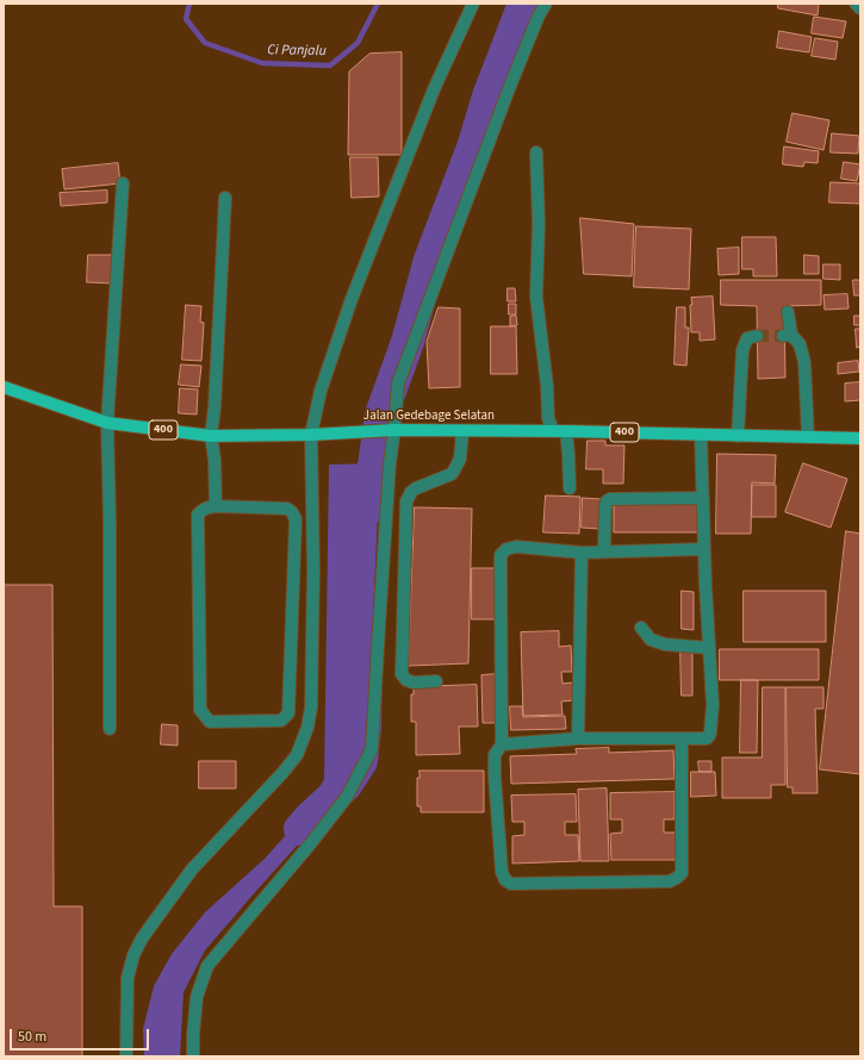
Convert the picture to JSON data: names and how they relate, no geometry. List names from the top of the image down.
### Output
{
  "streets": {
    "main road": ["Jalan Gedebage Selatan", "400"]
  },
  "water": ["Ci Panjalu"],
  "scale_bar": "50 m"
}
